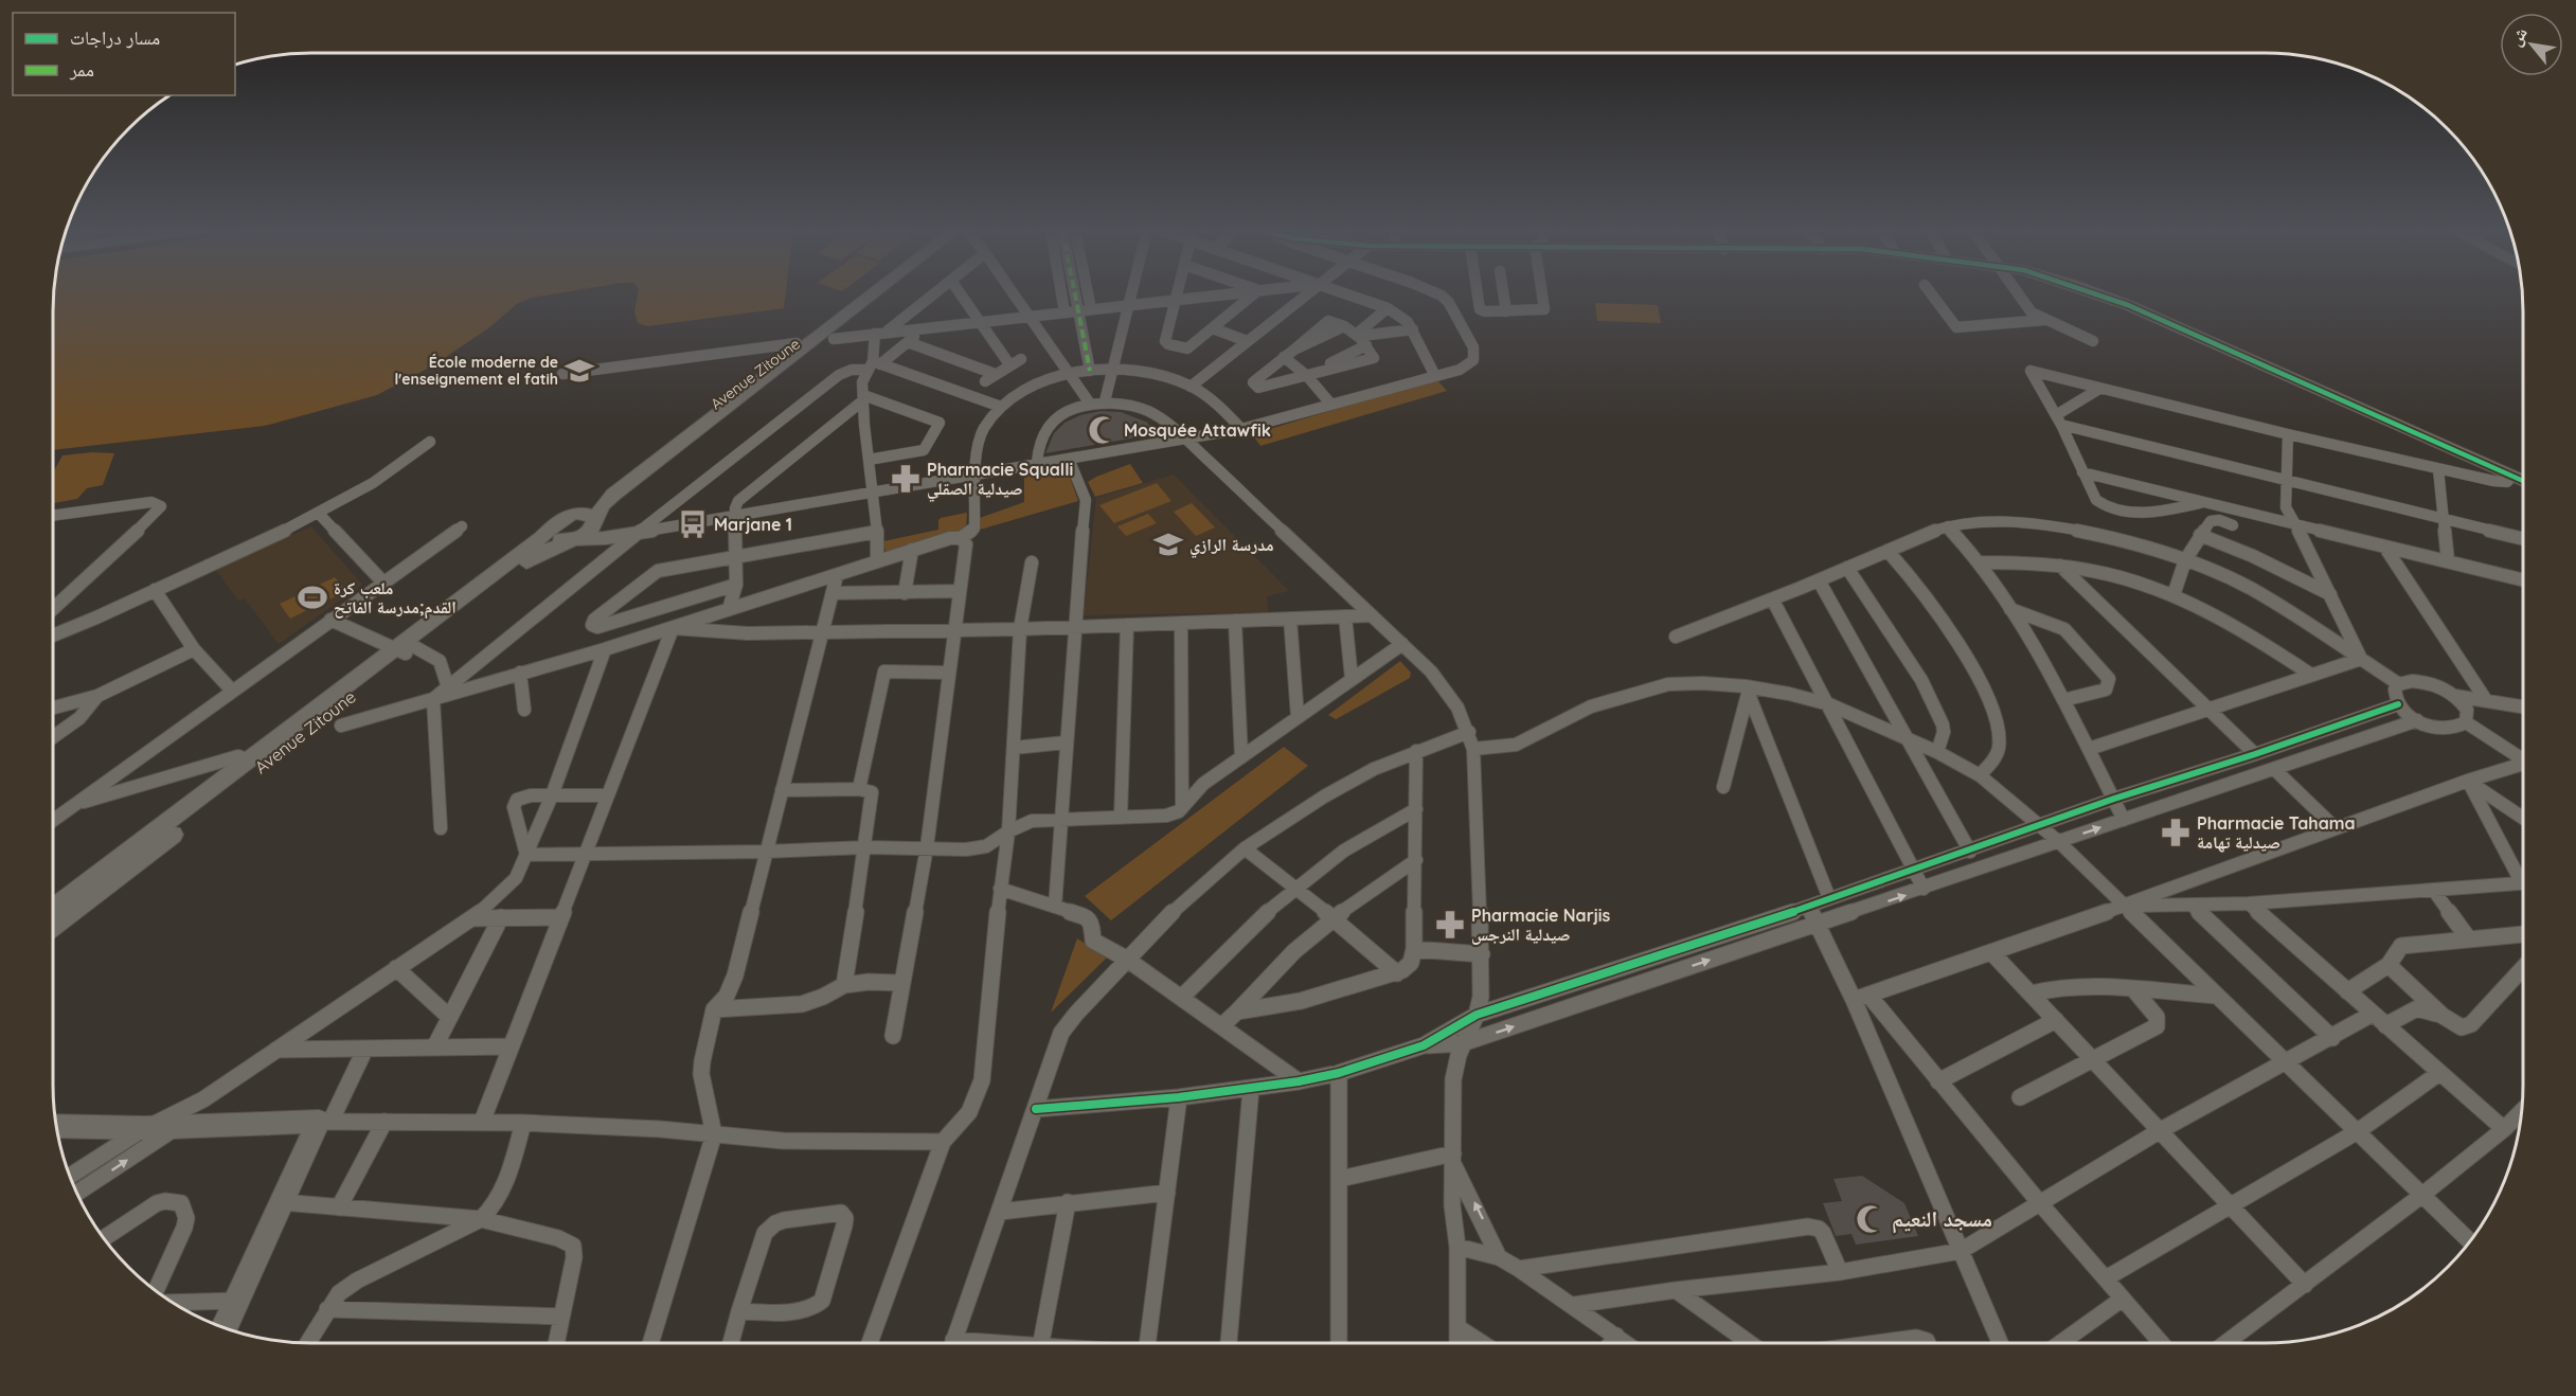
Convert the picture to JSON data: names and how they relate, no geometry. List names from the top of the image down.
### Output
{
  "streets": {
    "main road": ["Avenue Zitoune"]
  },
  "places": {
    "school or university": ["École moderne de l'enseignement el fatih", "مدرسة الرازي"],
    "mosque": ["Mosquée Attawfik", "مسجد النعيم"],
    "pharmacy": ["Pharmacie Squalli صيدلية الصقلي", "Pharmacie Tahama صيدلية تهامة", "Pharmacie Narjis صيدلية النرجس"],
    "bus stop": ["Marjane 1"],
    "sports": ["ملعب كرة القدم;مدرسة الفاتح"]
  },
  "legend": ["مسار دراجات", "ممر"],
  "north": "top left"
}
